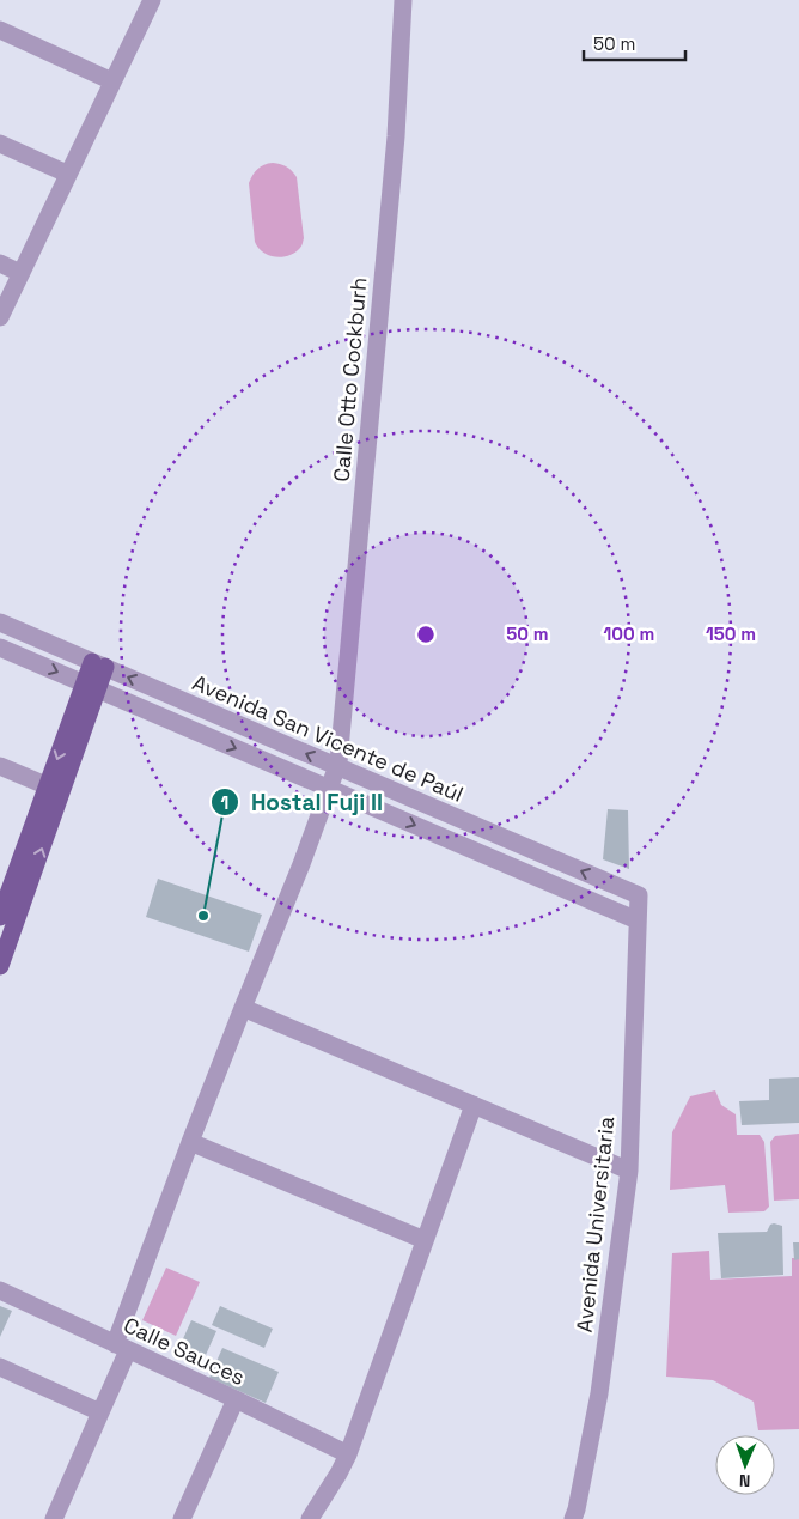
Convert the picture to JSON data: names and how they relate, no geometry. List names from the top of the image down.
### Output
{
  "streets": {
    "street": [
      "Calle Otto Cockburh",
      "Avenida San Vicente de Paúl",
      "Avenida Universitaria",
      "Calle Sauces"
    ]
  },
  "crossings": [
    ["Calle Otto Cockburh", "Calle Sauces"],
    ["Avenida San Vicente de Paúl", "Avenida Universitaria"]
  ],
  "places": ["Hostal Fuji II"],
  "scale_bar": "50 m",
  "north": "bottom",
  "rings": ["50 m", "100 m", "150 m"]
}
